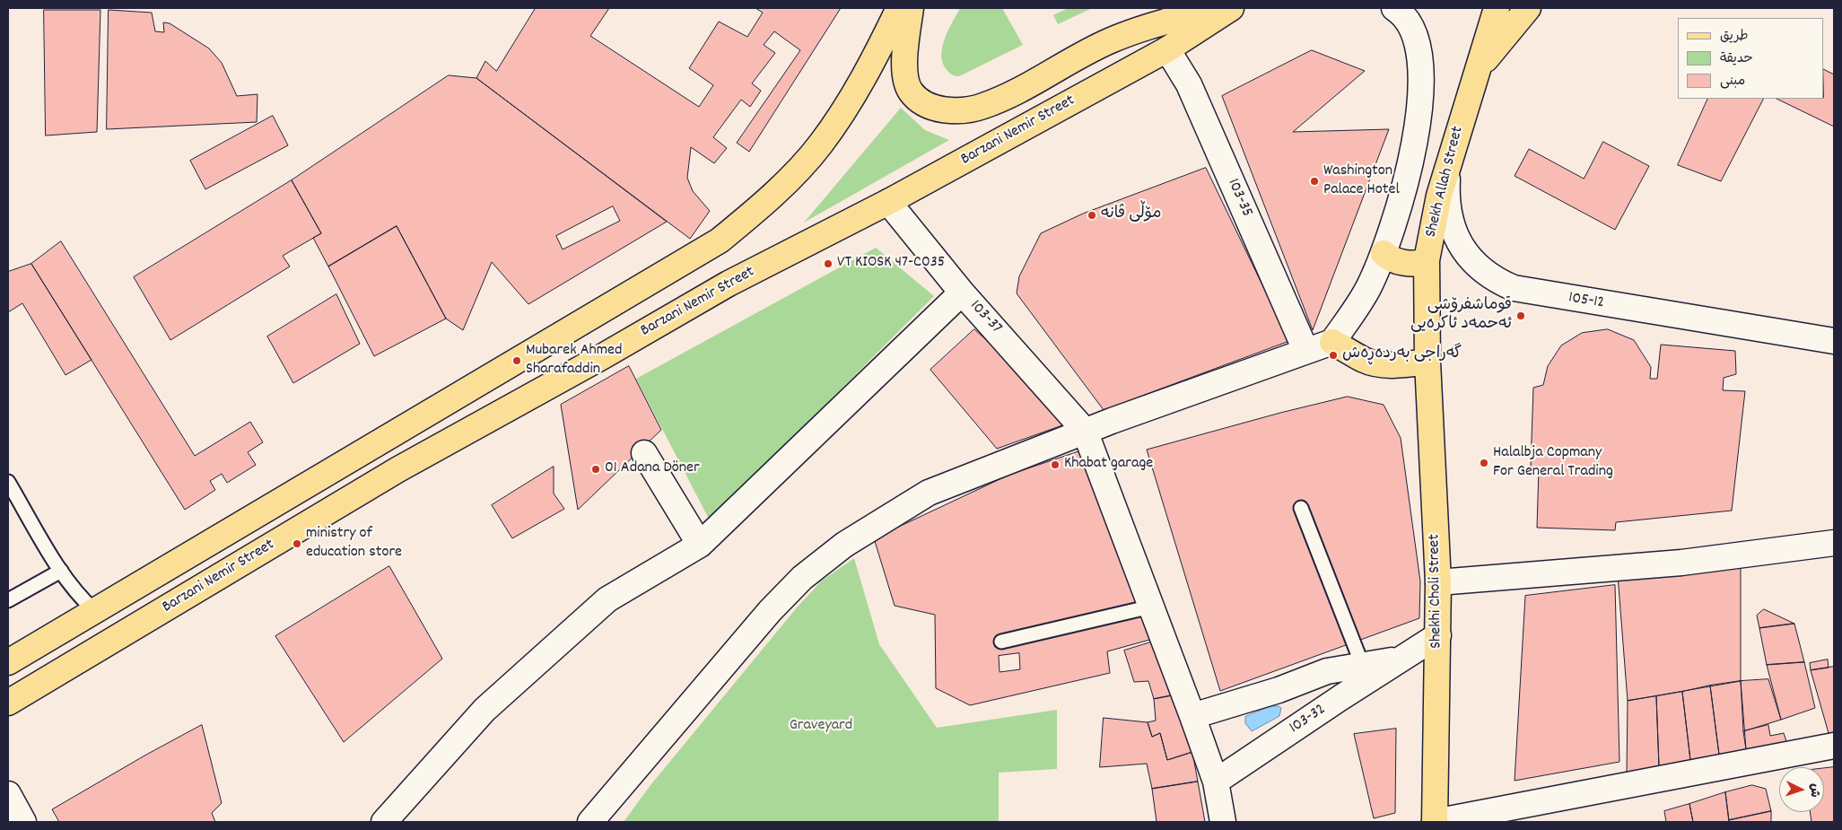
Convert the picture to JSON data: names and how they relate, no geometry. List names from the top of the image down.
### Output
{
  "streets": {
    "main road": ["Barzani Nemir Street", "Shekh Allah Street", "Shekhi Choli Street"],
    "street": [
      "103-35",
      "105-12",
      "103-37",
      "103-32"
    ]
  },
  "crossings": [
    ["Barzani Nemir Street", "103-35"],
    ["Barzani Nemir Street", "103-37"],
    ["Shekh Allah Street", "105-12"],
    ["Shekh Allah Street", "Shekhi Choli Street"],
    ["Shekhi Choli Street", "103-32"]
  ],
  "parks": ["Graveyard"],
  "places": [
    "Washington Palace Hotel",
    "مۆڵی ڤانە",
    "VT KIOSK 47-C035",
    "قوماشفرۆشی ئەحمەد ئاکرەیی",
    "گەراجی بەردەڕەش",
    "Mubarek Ahmed Sharafaddin",
    "Halalbja Copmany For General Trading",
    "Khabat garage",
    "01 Adana Döner",
    "ministry of education store"
  ],
  "legend": ["طريق", "حديقة", "مبنى"],
  "north": "right"
}
